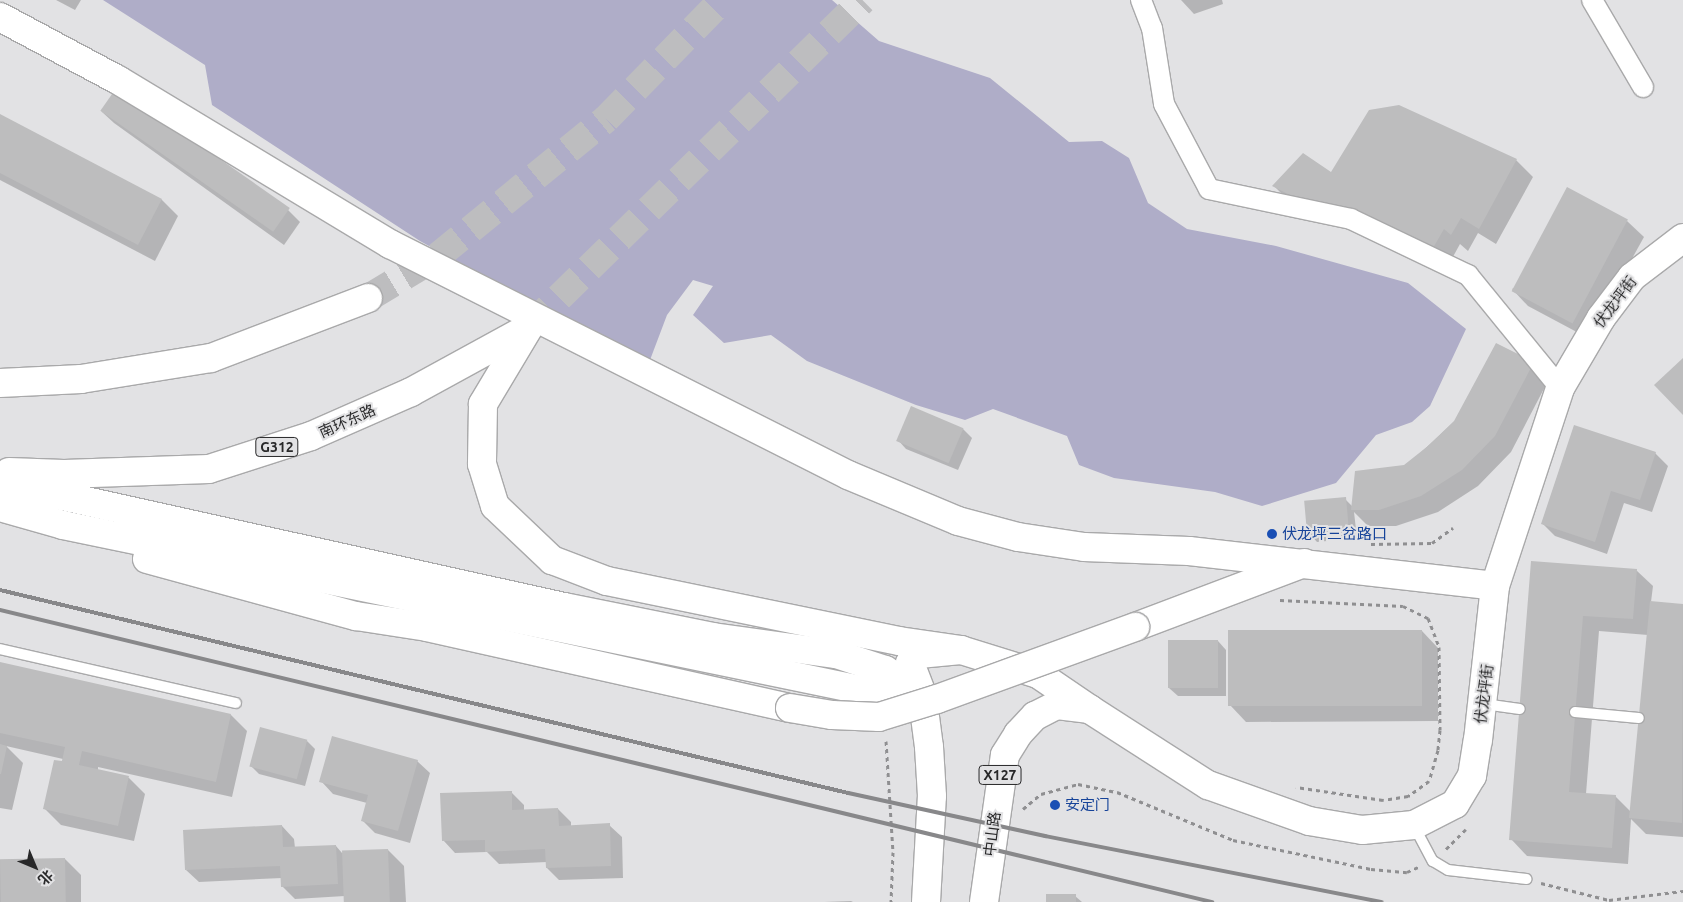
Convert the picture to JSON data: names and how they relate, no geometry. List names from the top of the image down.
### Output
{
  "streets": {
    "main road": [
      "伏龙坪街",
      "南环东路",
      "G312",
      "X127",
      "中山路"
    ]
  },
  "crossings": [
    ["伏龙坪街", "南环东路"],
    ["伏龙坪街", "中山路"]
  ],
  "places": ["伏龙坪三岔路口", "安定门"],
  "north": "bottom right"
}
